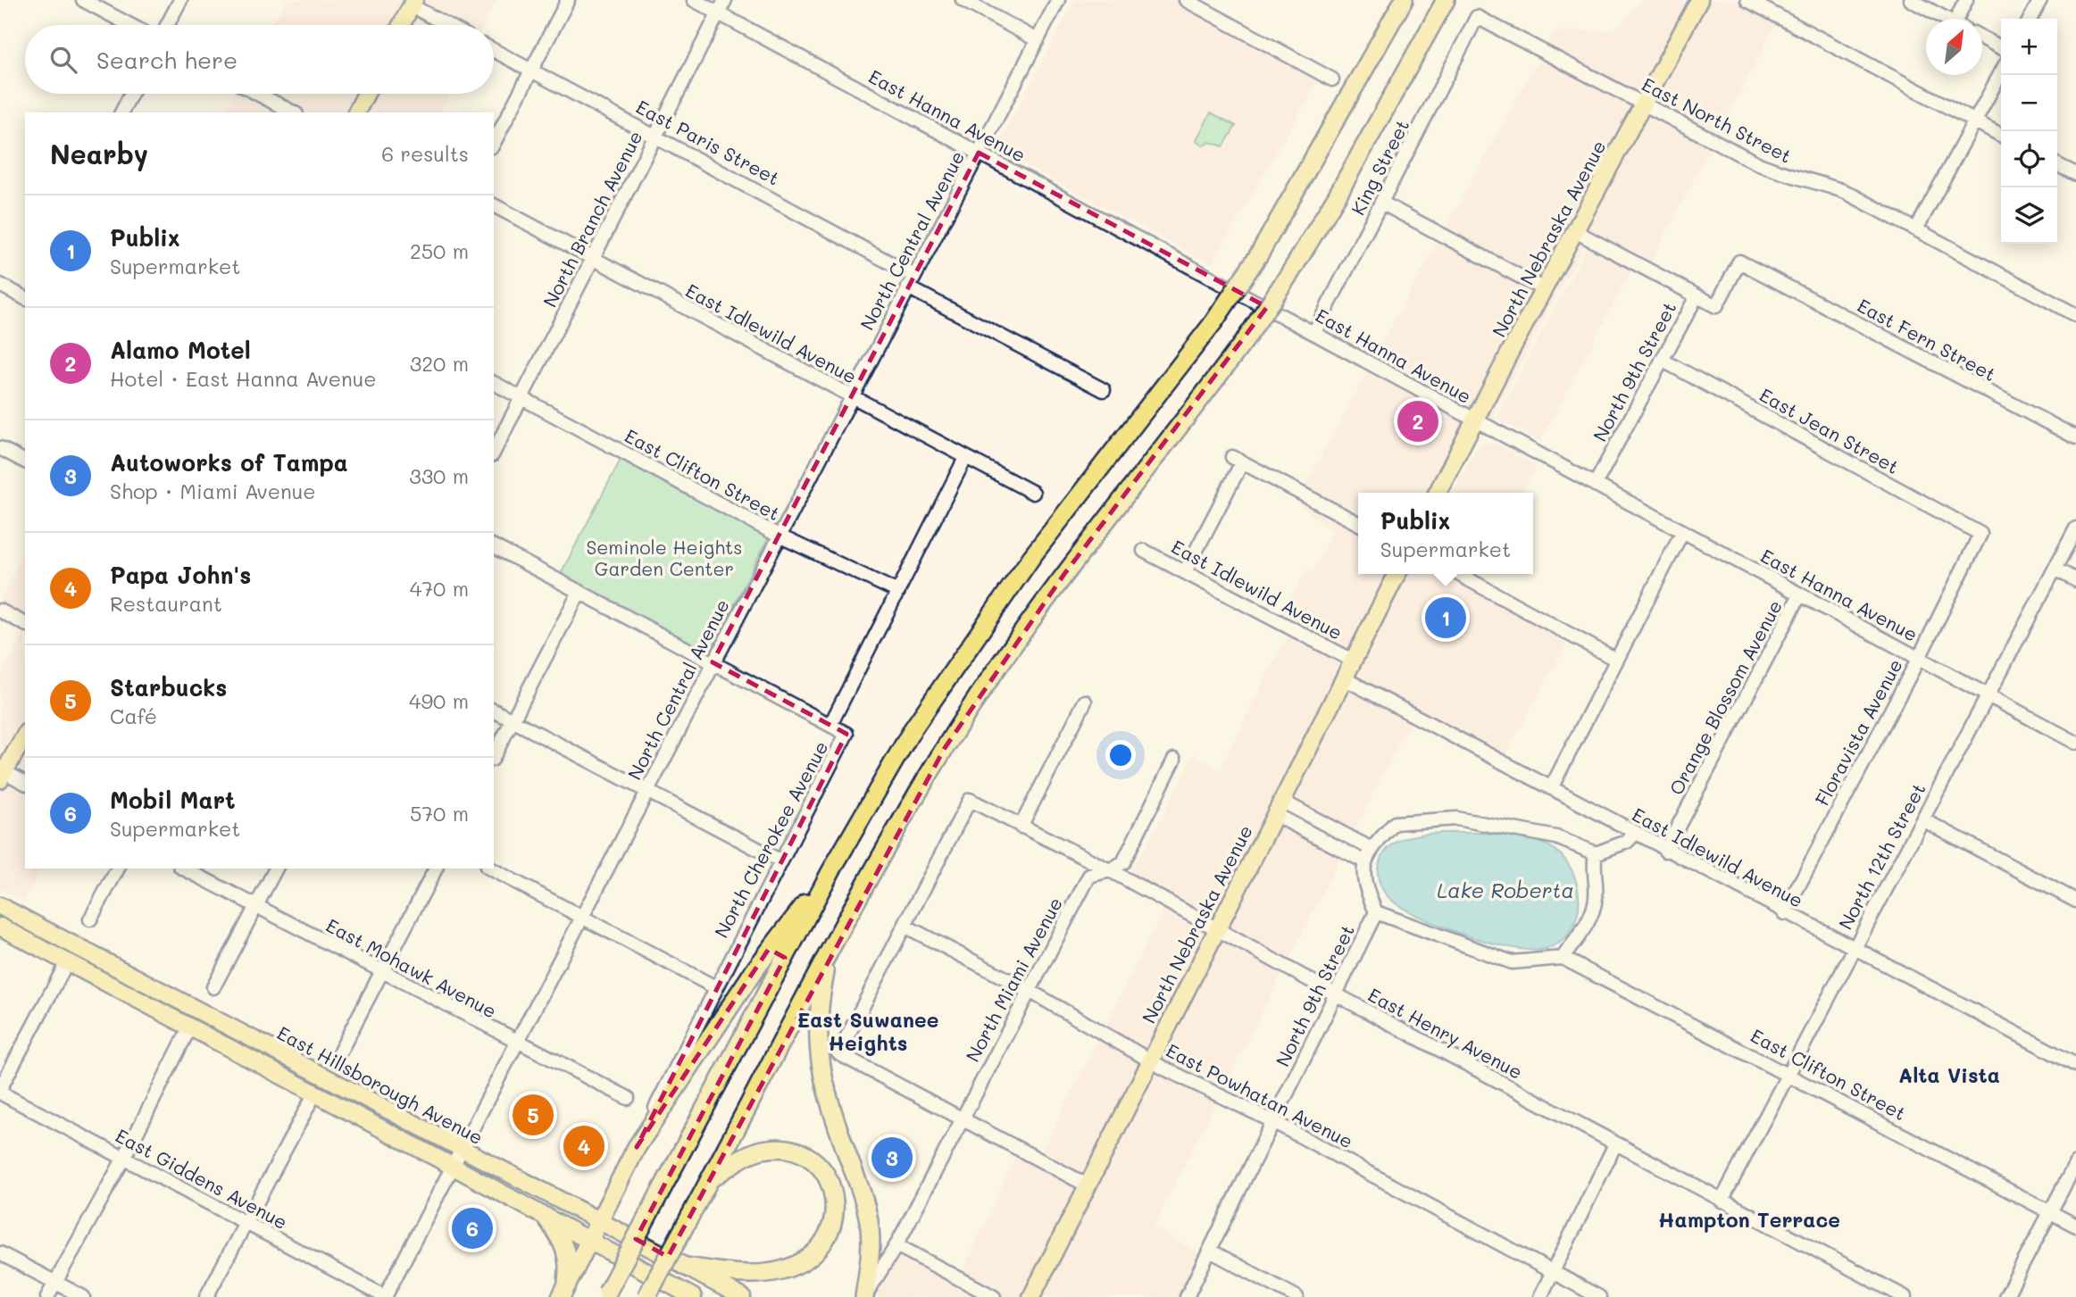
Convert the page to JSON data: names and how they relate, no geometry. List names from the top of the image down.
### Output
{
  "streets": {
    "main road": ["North Nebraska Avenue", "East Hillsborough Avenue"],
    "street": [
      "East Hanna Avenue",
      "East North Street",
      "East Paris Street",
      "King Street",
      "North Branch Avenue",
      "North Central Avenue",
      "East Idlewild Avenue",
      "East Fern Street",
      "North 9th Street",
      "East Jean Street",
      "East Clifton Street",
      "Orange Blossom Avenue",
      "Floravista Avenue",
      "North Cherokee Avenue",
      "North 12th Street",
      "East Mohawk Avenue",
      "North Miami Avenue",
      "East Henry Avenue",
      "East Powhatan Avenue",
      "East Giddens Avenue"
    ]
  },
  "crossings": [
    ["East Hanna Avenue", "King Street"],
    ["East Hanna Avenue", "North Branch Avenue"],
    ["East Hanna Avenue", "North Nebraska Avenue"],
    ["East Hanna Avenue", "North Central Avenue"],
    ["East Hanna Avenue", "North 9th Street"],
    ["East Hanna Avenue", "Orange Blossom Avenue"],
    ["East Hanna Avenue", "Floravista Avenue"],
    ["East Hanna Avenue", "North 12th Street"],
    ["East North Street", "King Street"],
    ["East North Street", "North Nebraska Avenue"],
    ["East Paris Street", "North Branch Avenue"],
    ["East Paris Street", "North Central Avenue"],
    ["North Branch Avenue", "East Idlewild Avenue"],
    ["North Branch Avenue", "East Clifton Street"],
    ["North Nebraska Avenue", "East Idlewild Avenue"],
    ["North Nebraska Avenue", "East Henry Avenue"],
    ["North Nebraska Avenue", "East Powhatan Avenue"],
    ["North Central Avenue", "East Idlewild Avenue"],
    ["North Central Avenue", "East Clifton Street"],
    ["North Central Avenue", "East Mohawk Avenue"],
    ["North Central Avenue", "East Hillsborough Avenue"],
    ["North Central Avenue", "East Giddens Avenue"],
    ["East Idlewild Avenue", "Orange Blossom Avenue"],
    ["East Idlewild Avenue", "Floravista Avenue"],
    ["East Idlewild Avenue", "North Cherokee Avenue"],
    ["East Idlewild Avenue", "North 12th Street"],
    ["East Fern Street", "North 9th Street"],
    ["North 9th Street", "East Jean Street"],
    ["North 9th Street", "East Henry Avenue"],
    ["North 9th Street", "East Powhatan Avenue"],
    ["East Jean Street", "Floravista Avenue"],
    ["East Clifton Street", "North Cherokee Avenue"],
    ["East Clifton Street", "North 12th Street"],
    ["North 12th Street", "East Henry Avenue"],
    ["North Miami Avenue", "East Henry Avenue"],
    ["North Miami Avenue", "East Powhatan Avenue"],
    ["East Henry Avenue", "East Powhatan Avenue"]
  ],
  "districts": ["East Suwanee Heights", "Alta Vista", "Hampton Terrace"],
  "water": ["Lake Roberta"],
  "parks": ["Seminole Heights Garden Center"],
  "north": "top right",
  "page": {
    "map_buttons": ["+", "−"],
    "search": "Search here",
    "heading": ["Nearby", "6 results"],
    "list": [
      {
        "mark": "1",
        "name": "Publix",
        "note": "Supermarket",
        "value": "250 m"
      },
      {
        "mark": "2",
        "name": "Alamo Motel",
        "note": "Hotel · East Hanna Avenue",
        "value": "320 m"
      },
      {
        "mark": "3",
        "name": "Autoworks of Tampa",
        "note": "Shop · Miami Avenue",
        "value": "330 m"
      },
      {
        "mark": "4",
        "name": "Papa John's",
        "note": "Restaurant",
        "value": "470 m"
      },
      {
        "mark": "5",
        "name": "Starbucks",
        "note": "Café",
        "value": "490 m"
      },
      {
        "mark": "6",
        "name": "Mobil Mart",
        "note": "Supermarket",
        "value": "570 m"
      }
    ],
    "pins": [
      "2",
      "1",
      "5",
      "4",
      "3",
      "6"
    ],
    "popup": ["Publix", "Supermarket"]
  }
}
